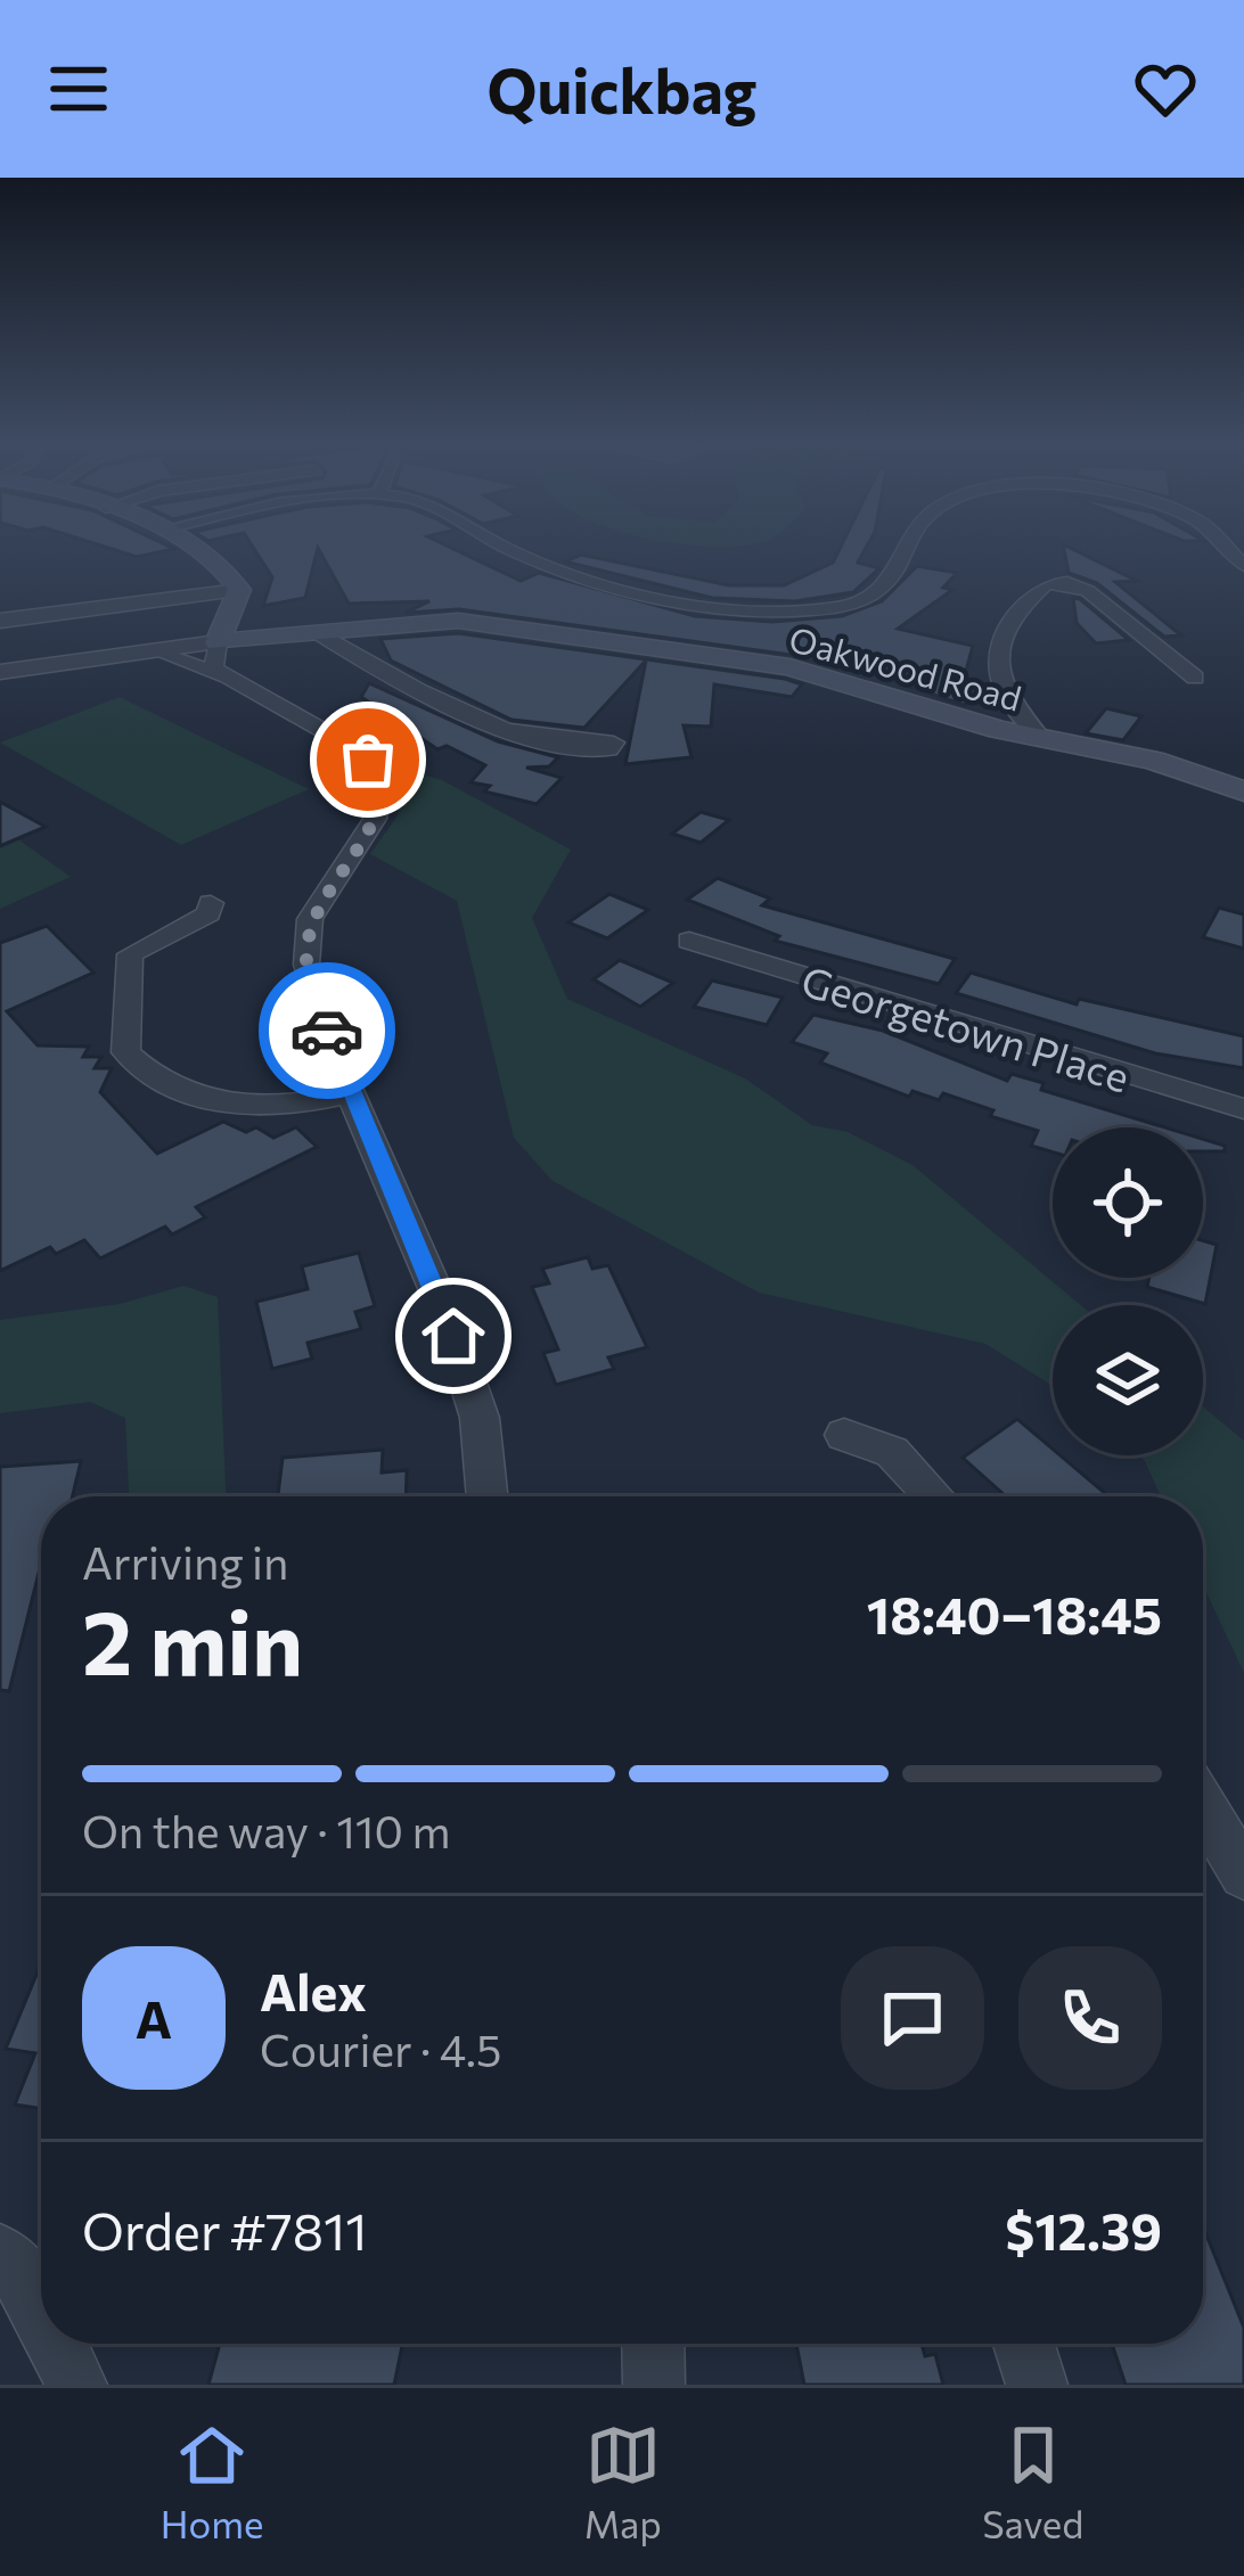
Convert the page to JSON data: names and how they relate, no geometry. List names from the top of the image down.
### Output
{
  "streets": {
    "main road": ["Oakwood Road"],
    "street": ["Georgetown Place"]
  },
  "page": {
    "header": "Quickbag",
    "heading": ["2 min", "Arriving in", "18:40–18:45"],
    "panel": [
      "Alex",
      "Courier · 4.5",
      "Order #7811",
      "$12.39"
    ],
    "bar": "On the way · 110 m",
    "round": "A",
    "tabs": ["Home", "Map", "Saved"]
  }
}
